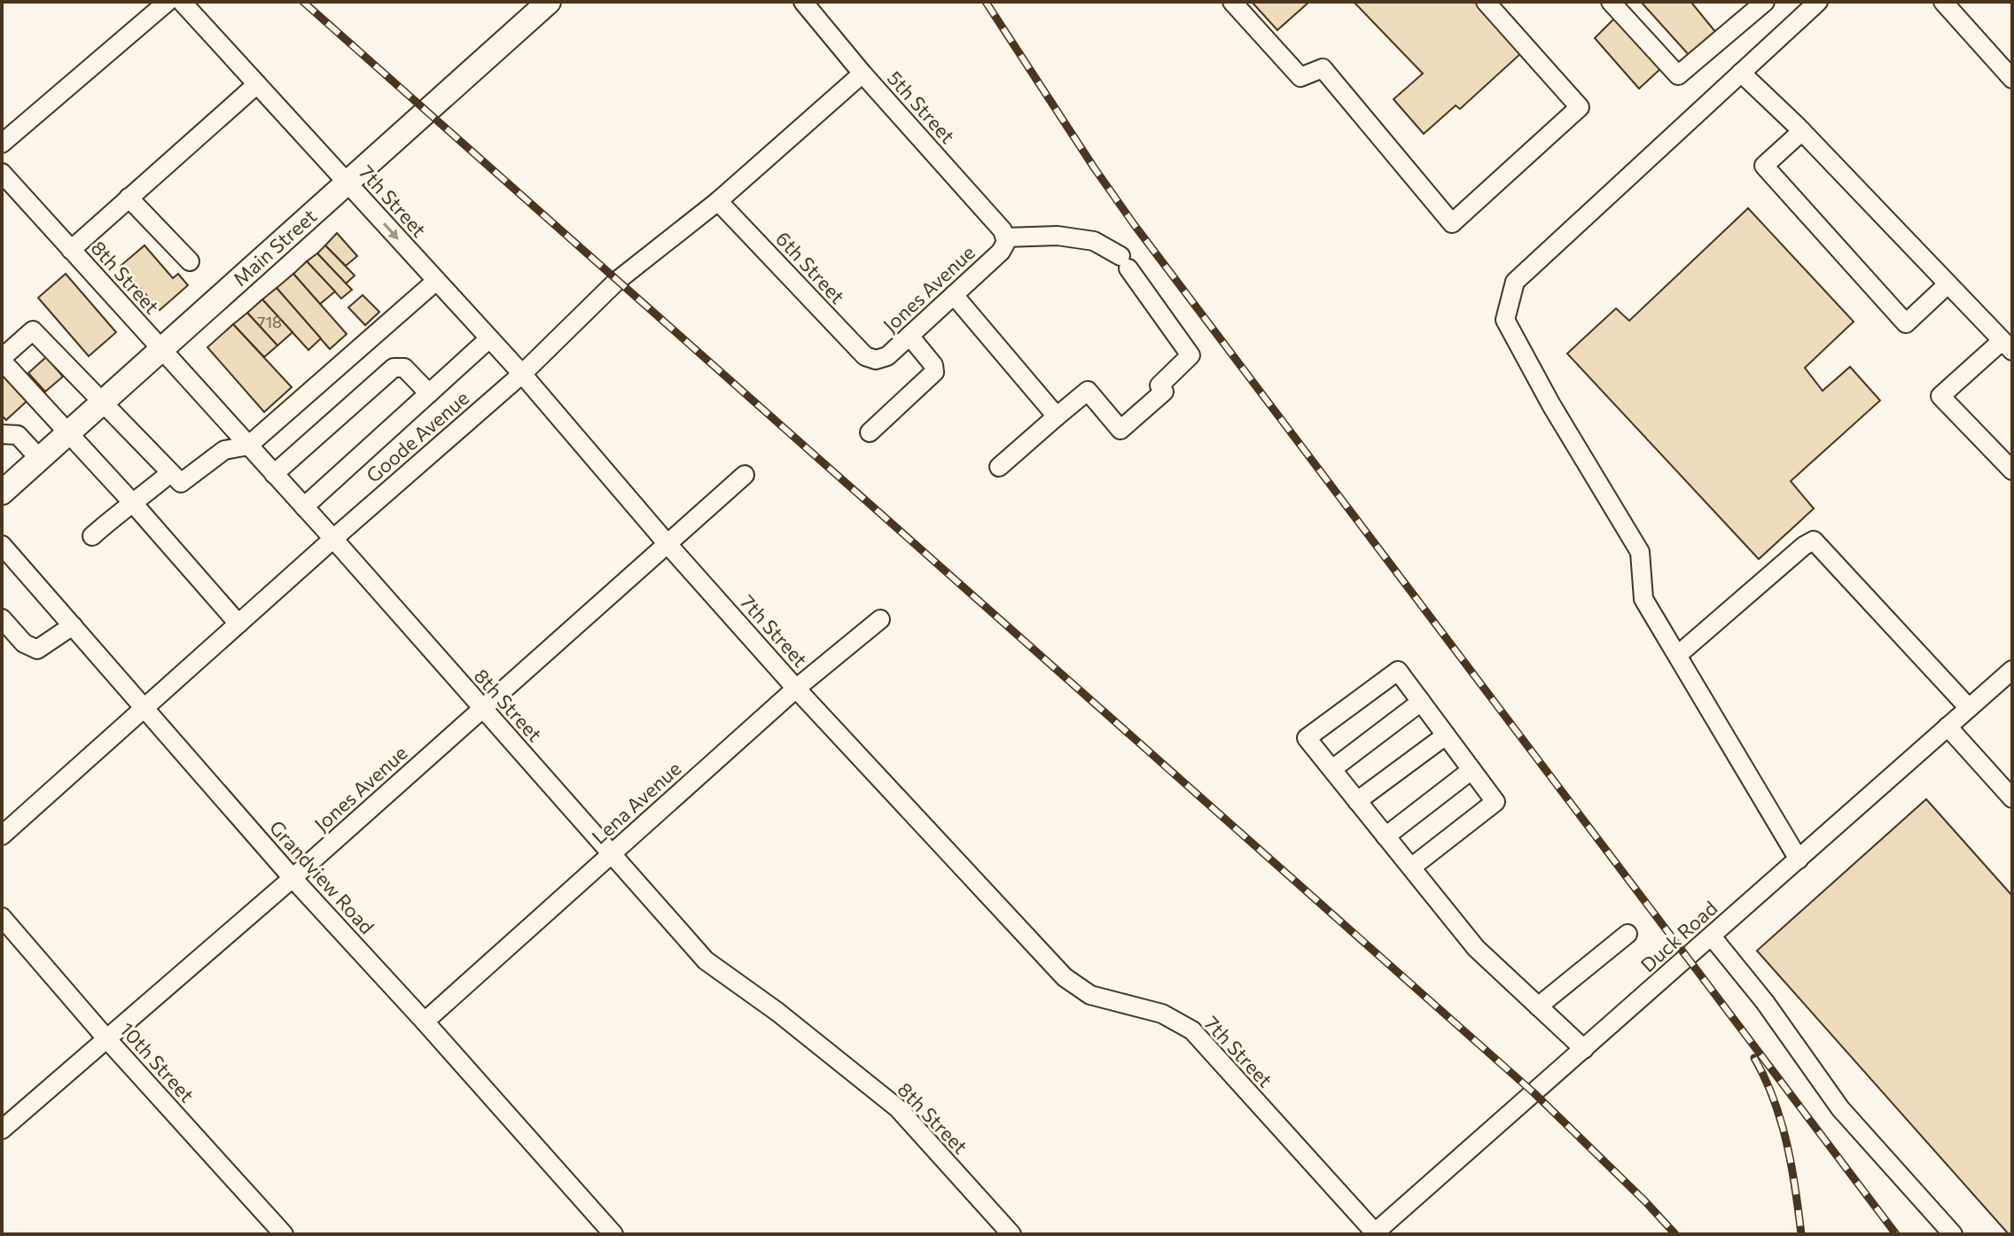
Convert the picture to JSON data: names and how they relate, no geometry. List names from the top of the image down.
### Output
{
  "streets": {
    "main road": ["Main Street"],
    "street": [
      "5th Street",
      "7th Street",
      "6th Street",
      "8th Street",
      "Jones Avenue",
      "Goode Avenue",
      "Lena Avenue",
      "Grandview Road",
      "Duck Road",
      "10th Street"
    ]
  },
  "crossings": [
    ["5th Street", "Jones Avenue"],
    ["5th Street", "Goode Avenue"],
    ["7th Street", "Main Street"],
    ["7th Street", "Jones Avenue"],
    ["7th Street", "Goode Avenue"],
    ["7th Street", "Lena Avenue"],
    ["7th Street", "Duck Road"],
    ["Main Street", "8th Street"],
    ["6th Street", "Jones Avenue"],
    ["6th Street", "Goode Avenue"],
    ["8th Street", "Jones Avenue"],
    ["8th Street", "Goode Avenue"],
    ["8th Street", "Lena Avenue"],
    ["Jones Avenue", "Grandview Road"],
    ["Jones Avenue", "10th Street"],
    ["Goode Avenue", "Grandview Road"],
    ["Lena Avenue", "Grandview Road"]
  ],
  "house_numbers": ["718"]
}
